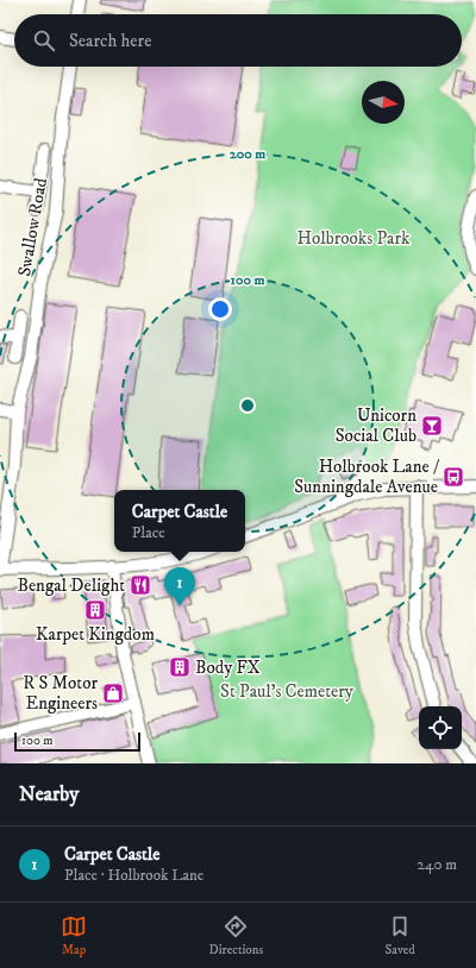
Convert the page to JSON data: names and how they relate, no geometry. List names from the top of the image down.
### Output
{
  "streets": {
    "street": ["Swallow Road"]
  },
  "parks": ["Holbrooks Park", "St Paul's Cemetery"],
  "places": {
    "bar": ["Unicorn Social Club"],
    "bus stop": ["Holbrook Lane / Sunningdale Avenue"],
    "restaurant": ["Bengal Delight"],
    "building": ["Karpet Kingdom", "Body FX"],
    "shop": ["R S Motor Engineers"]
  },
  "scale_bar": "100 m",
  "north": "right",
  "page": {
    "search": "Search here",
    "popup": ["Carpet Castle", "Place"],
    "pins": "1",
    "scale": "100 m",
    "heading": "Nearby",
    "list": [
      {
        "mark": "1",
        "name": "Carpet Castle",
        "note": "Place · Holbrook Lane",
        "value": "240 m"
      }
    ],
    "nav": ["Map", "Directions", "Saved"]
  },
  "rings": ["200 m", "100 m"]
}
